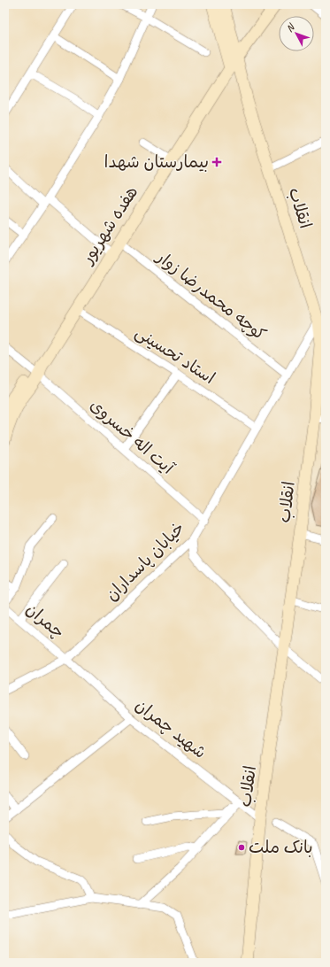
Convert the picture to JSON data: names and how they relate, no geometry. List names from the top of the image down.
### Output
{
  "streets": {
    "main road": ["انقلاب", "هفده شهریور"],
    "street": [
      "کوچه محمدرضا زوار",
      "استاد تحسینی",
      "آیت اله خسروی",
      "خیابان پاسداران",
      "چمران",
      "شهید چمران"
    ]
  },
  "crossings": [
    ["انقلاب", "هفده شهریور"],
    ["انقلاب", "خیابان پاسداران"],
    ["انقلاب", "شهید چمران"],
    ["هفده شهریور", "کوچه محمدرضا زوار"],
    ["هفده شهریور", "استاد تحسینی"],
    ["هفده شهریور", "آیت اله خسروی"],
    ["کوچه محمدرضا زوار", "خیابان پاسداران"],
    ["استاد تحسینی", "خیابان پاسداران"],
    ["آیت اله خسروی", "خیابان پاسداران"],
    ["خیابان پاسداران", "چمران"],
    ["خیابان پاسداران", "شهید چمران"],
    ["چمران", "شهید چمران"]
  ],
  "places": {
    "health": ["بیمارستان شهدا"],
    "other": ["بانک ملت"]
  },
  "north": "top left"
}
